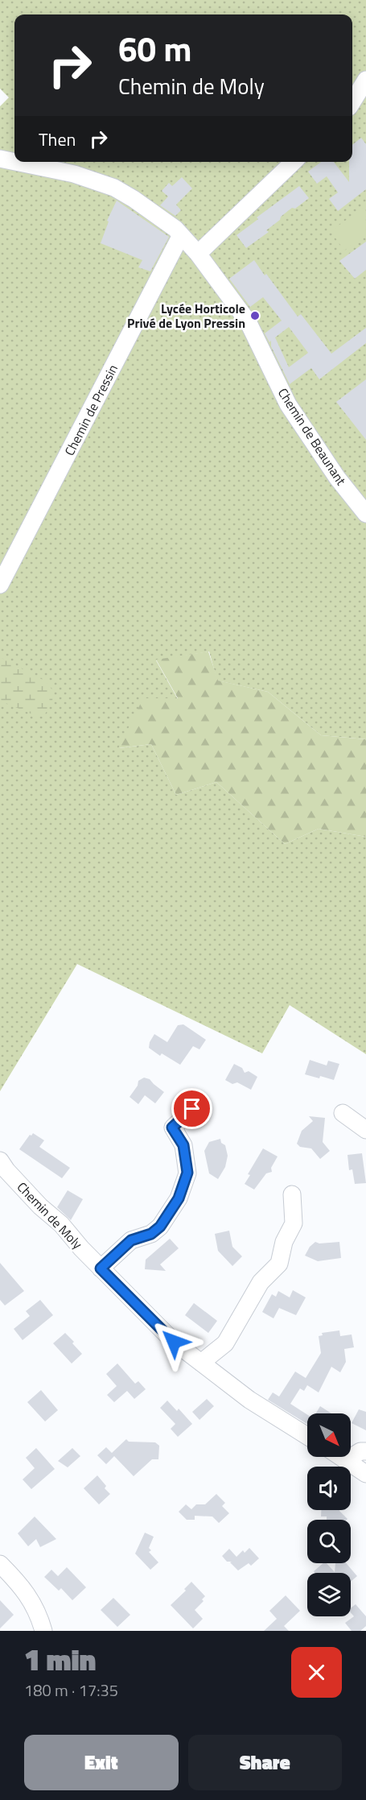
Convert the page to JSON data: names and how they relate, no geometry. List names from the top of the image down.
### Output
{
  "streets": {
    "street": ["Chemin de Pressin", "Chemin de Beaunant", "Chemin de Moly"]
  },
  "crossings": [
    ["Chemin de Pressin", "Chemin de Beaunant"]
  ],
  "places": ["Lycée Horticole Privé de Lyon Pressin"],
  "north": "bottom right",
  "page": {
    "turn": ["60 m", "Chemin de Moly"],
    "then": "Then",
    "heading": ["1 min", "180 m · 17:35"],
    "buttons": ["Exit", "Share"]
  }
}
